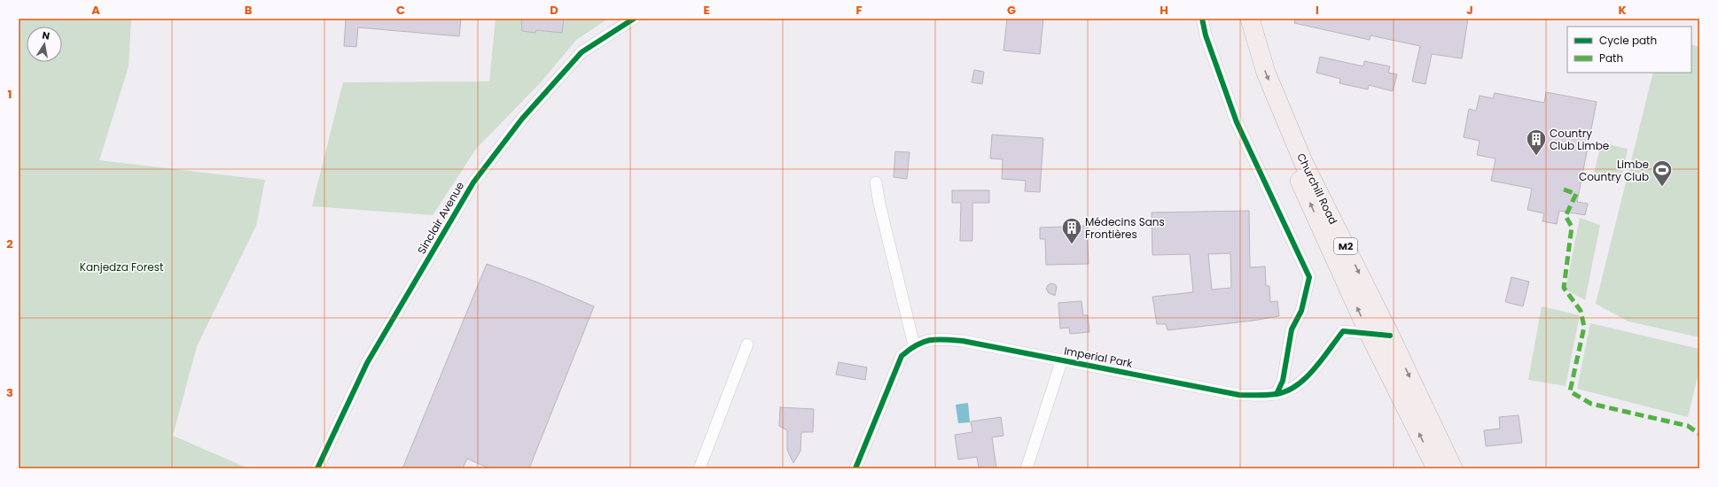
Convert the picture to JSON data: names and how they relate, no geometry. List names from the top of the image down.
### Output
{
  "streets": {
    "highway": ["Churchill Road", "M2"],
    "street": ["Sinclair Avenue", "Imperial Park"]
  },
  "crossings": [
    ["Churchill Road", "Imperial Park"]
  ],
  "parks": ["Kanjedza Forest"],
  "places": {
    "building": ["Country Club Limbe", "Médecins Sans Frontières"],
    "sports": ["Limbe Country Club"]
  },
  "legend": ["Cycle path", "Path"],
  "north": "top",
  "grid": {
    "columns": [
      "A",
      "B",
      "C",
      "D",
      "E",
      "F",
      "G",
      "H",
      "I",
      "J",
      "K"
    ],
    "rows": ["1", "2", "3"]
  }
}
